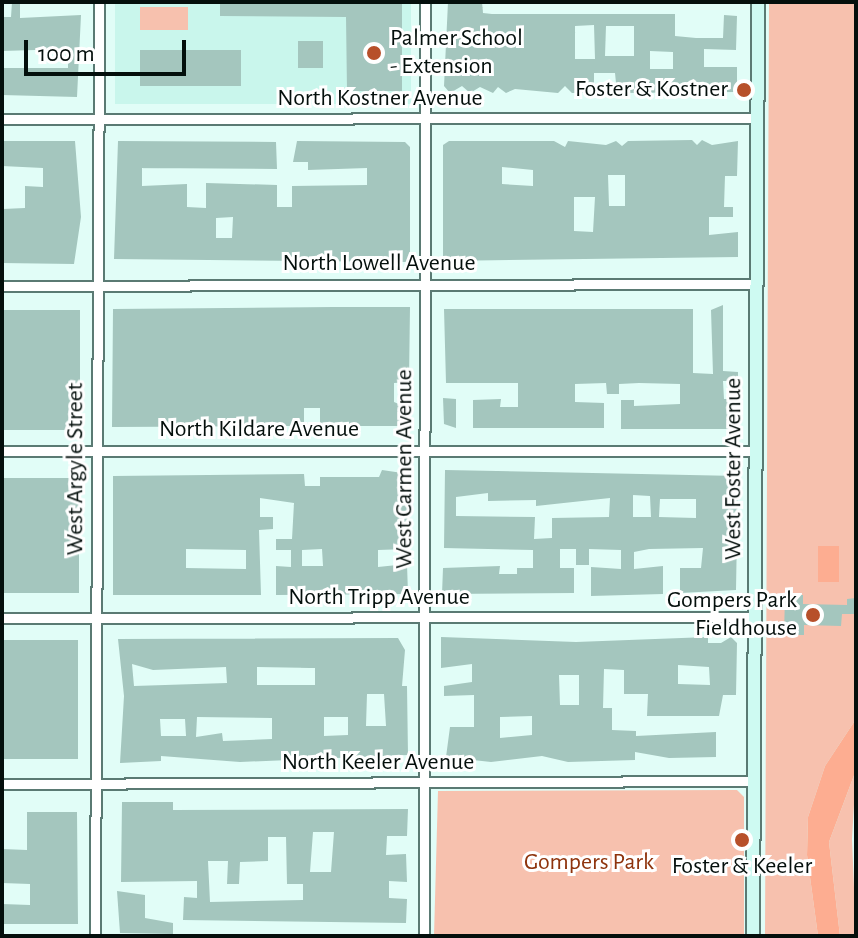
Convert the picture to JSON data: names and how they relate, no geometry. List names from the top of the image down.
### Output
{
  "streets": {
    "main road": ["West Foster Avenue"],
    "street": [
      "North Kostner Avenue",
      "North Lowell Avenue",
      "North Kildare Avenue",
      "West Argyle Street",
      "West Carmen Avenue",
      "North Tripp Avenue",
      "North Keeler Avenue"
    ]
  },
  "crossings": [
    ["North Kostner Avenue", "West Argyle Street"],
    ["North Kostner Avenue", "West Carmen Avenue"],
    ["North Kostner Avenue", "West Foster Avenue"],
    ["North Lowell Avenue", "West Argyle Street"],
    ["North Lowell Avenue", "West Carmen Avenue"],
    ["North Lowell Avenue", "West Foster Avenue"],
    ["North Kildare Avenue", "West Argyle Street"],
    ["North Kildare Avenue", "West Carmen Avenue"],
    ["North Kildare Avenue", "West Foster Avenue"],
    ["West Argyle Street", "North Tripp Avenue"],
    ["West Argyle Street", "North Keeler Avenue"],
    ["West Carmen Avenue", "North Tripp Avenue"],
    ["West Carmen Avenue", "North Keeler Avenue"],
    ["West Foster Avenue", "North Tripp Avenue"],
    ["West Foster Avenue", "North Keeler Avenue"]
  ],
  "parks": ["Gompers Park"],
  "places": [
    "Palmer School - Extension",
    "Foster & Kostner",
    "Gompers Park Fieldhouse",
    "Foster & Keeler"
  ],
  "scale_bar": "100 m"
}
